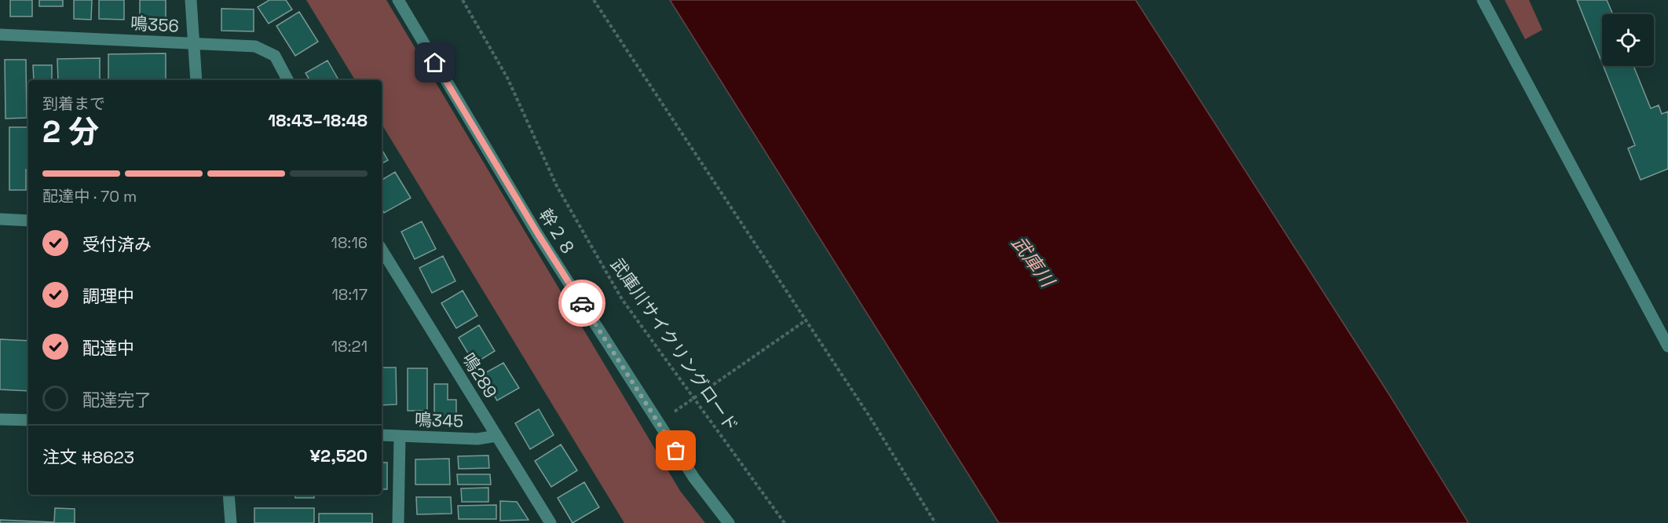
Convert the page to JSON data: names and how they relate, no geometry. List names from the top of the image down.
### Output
{
  "streets": {
    "street": [
      "鳴356",
      "幹２８",
      "鳴289",
      "鳴345"
    ],
    "path": ["武庫川サイクリングロード"]
  },
  "crossings": [
    ["鳴289", "鳴345"]
  ],
  "water": ["武庫川"],
  "page": {
    "heading": ["2 分", "到着まで", "18:43–18:48"],
    "panel": ["注文 #8623", "¥2,520"],
    "bar": "配達中 · 70 m",
    "list": [
      ["受付済み", "18:16"],
      ["調理中", "18:17"],
      ["配達中", "18:21"],
      "配達完了"
    ]
  }
}
